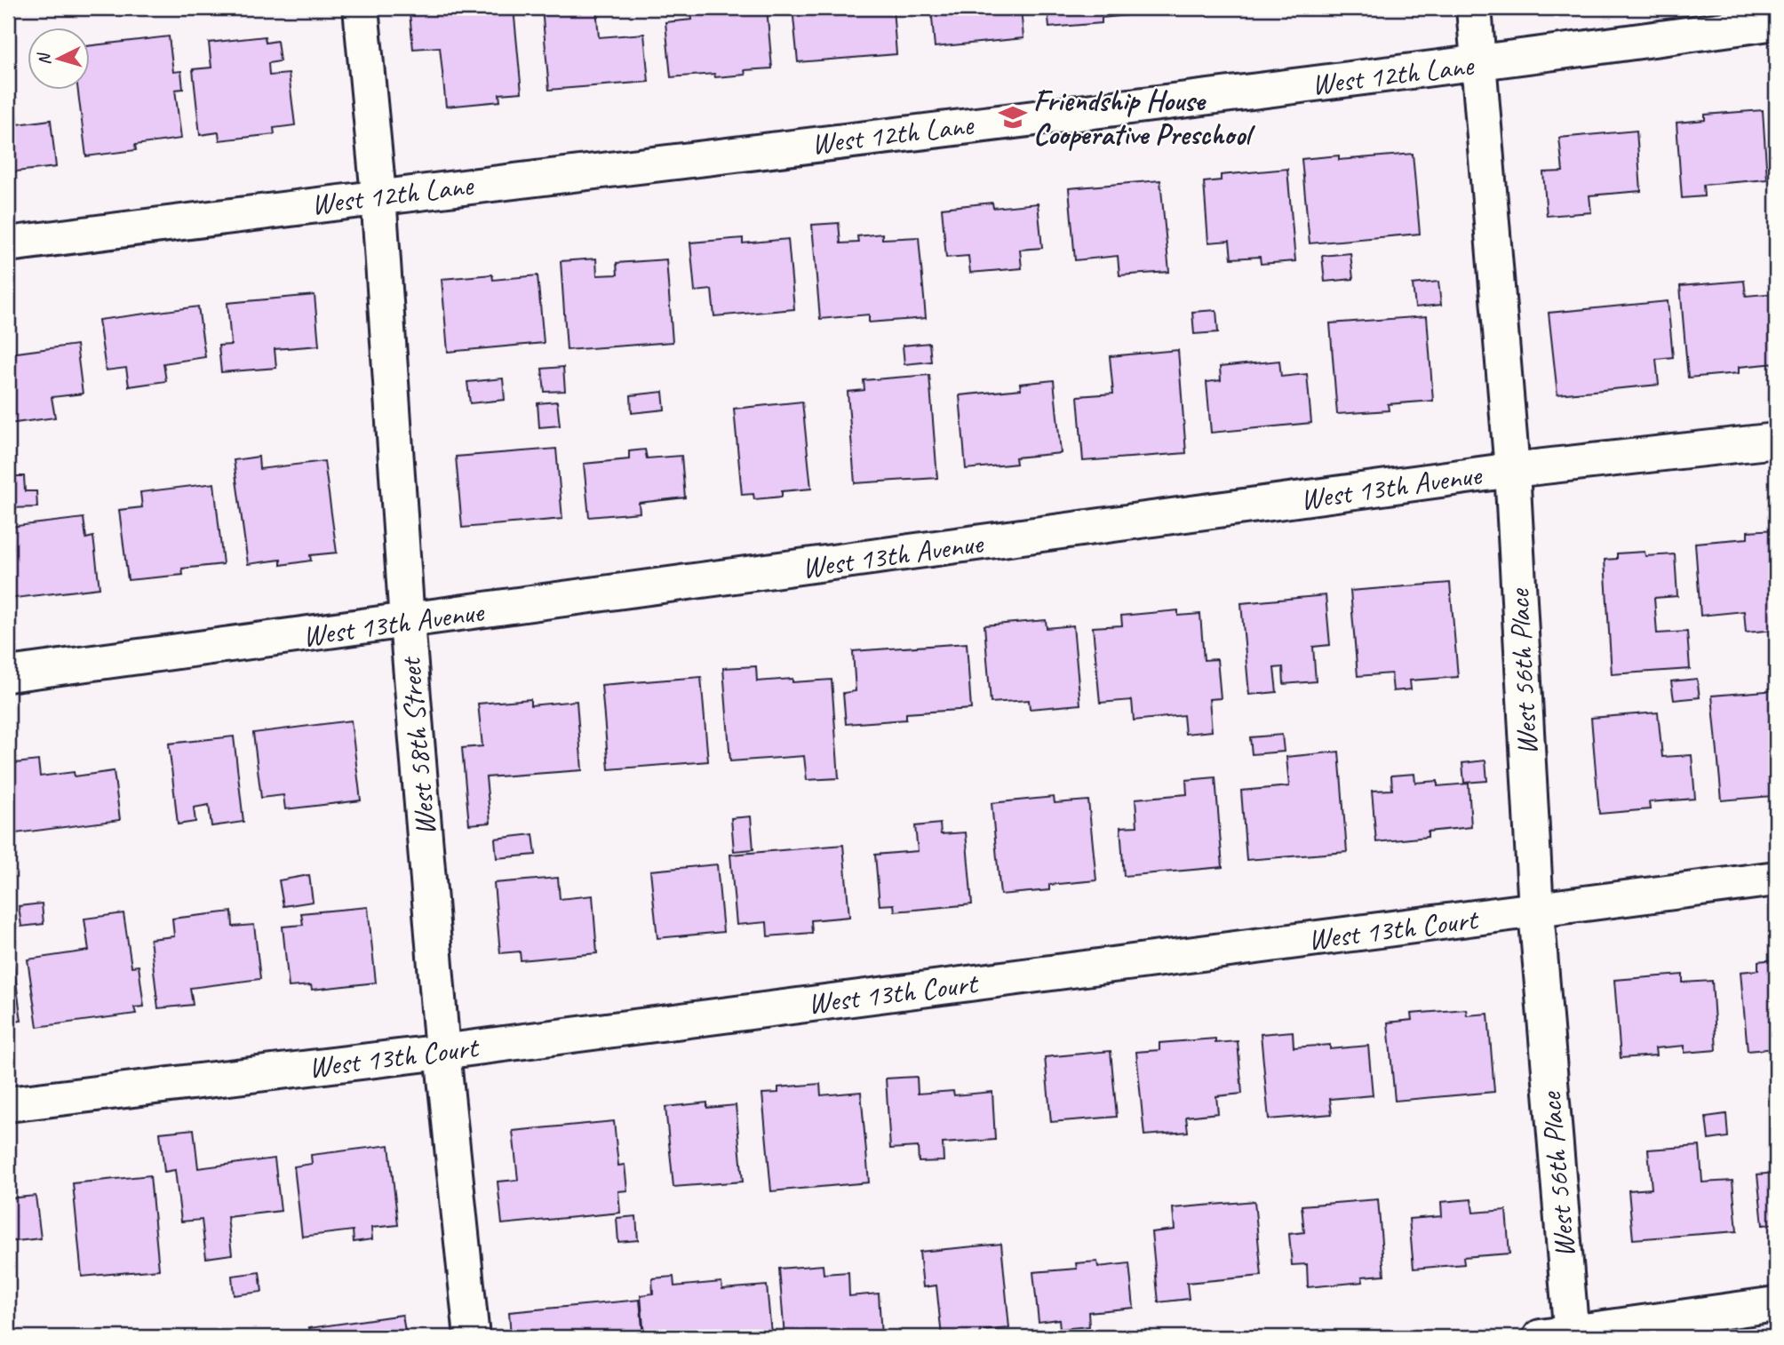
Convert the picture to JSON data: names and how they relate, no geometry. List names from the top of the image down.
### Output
{
  "streets": {
    "street": [
      "West 12th Lane",
      "West 13th Avenue",
      "West 56th Place",
      "West 58th Street",
      "West 13th Court"
    ]
  },
  "crossings": [
    ["West 12th Lane", "West 56th Place"],
    ["West 12th Lane", "West 58th Street"],
    ["West 13th Avenue", "West 56th Place"],
    ["West 13th Avenue", "West 58th Street"],
    ["West 56th Place", "West 13th Court"],
    ["West 58th Street", "West 13th Court"]
  ],
  "places": {
    "school or university": ["Friendship House Cooperative Preschool"]
  },
  "north": "left"
}
